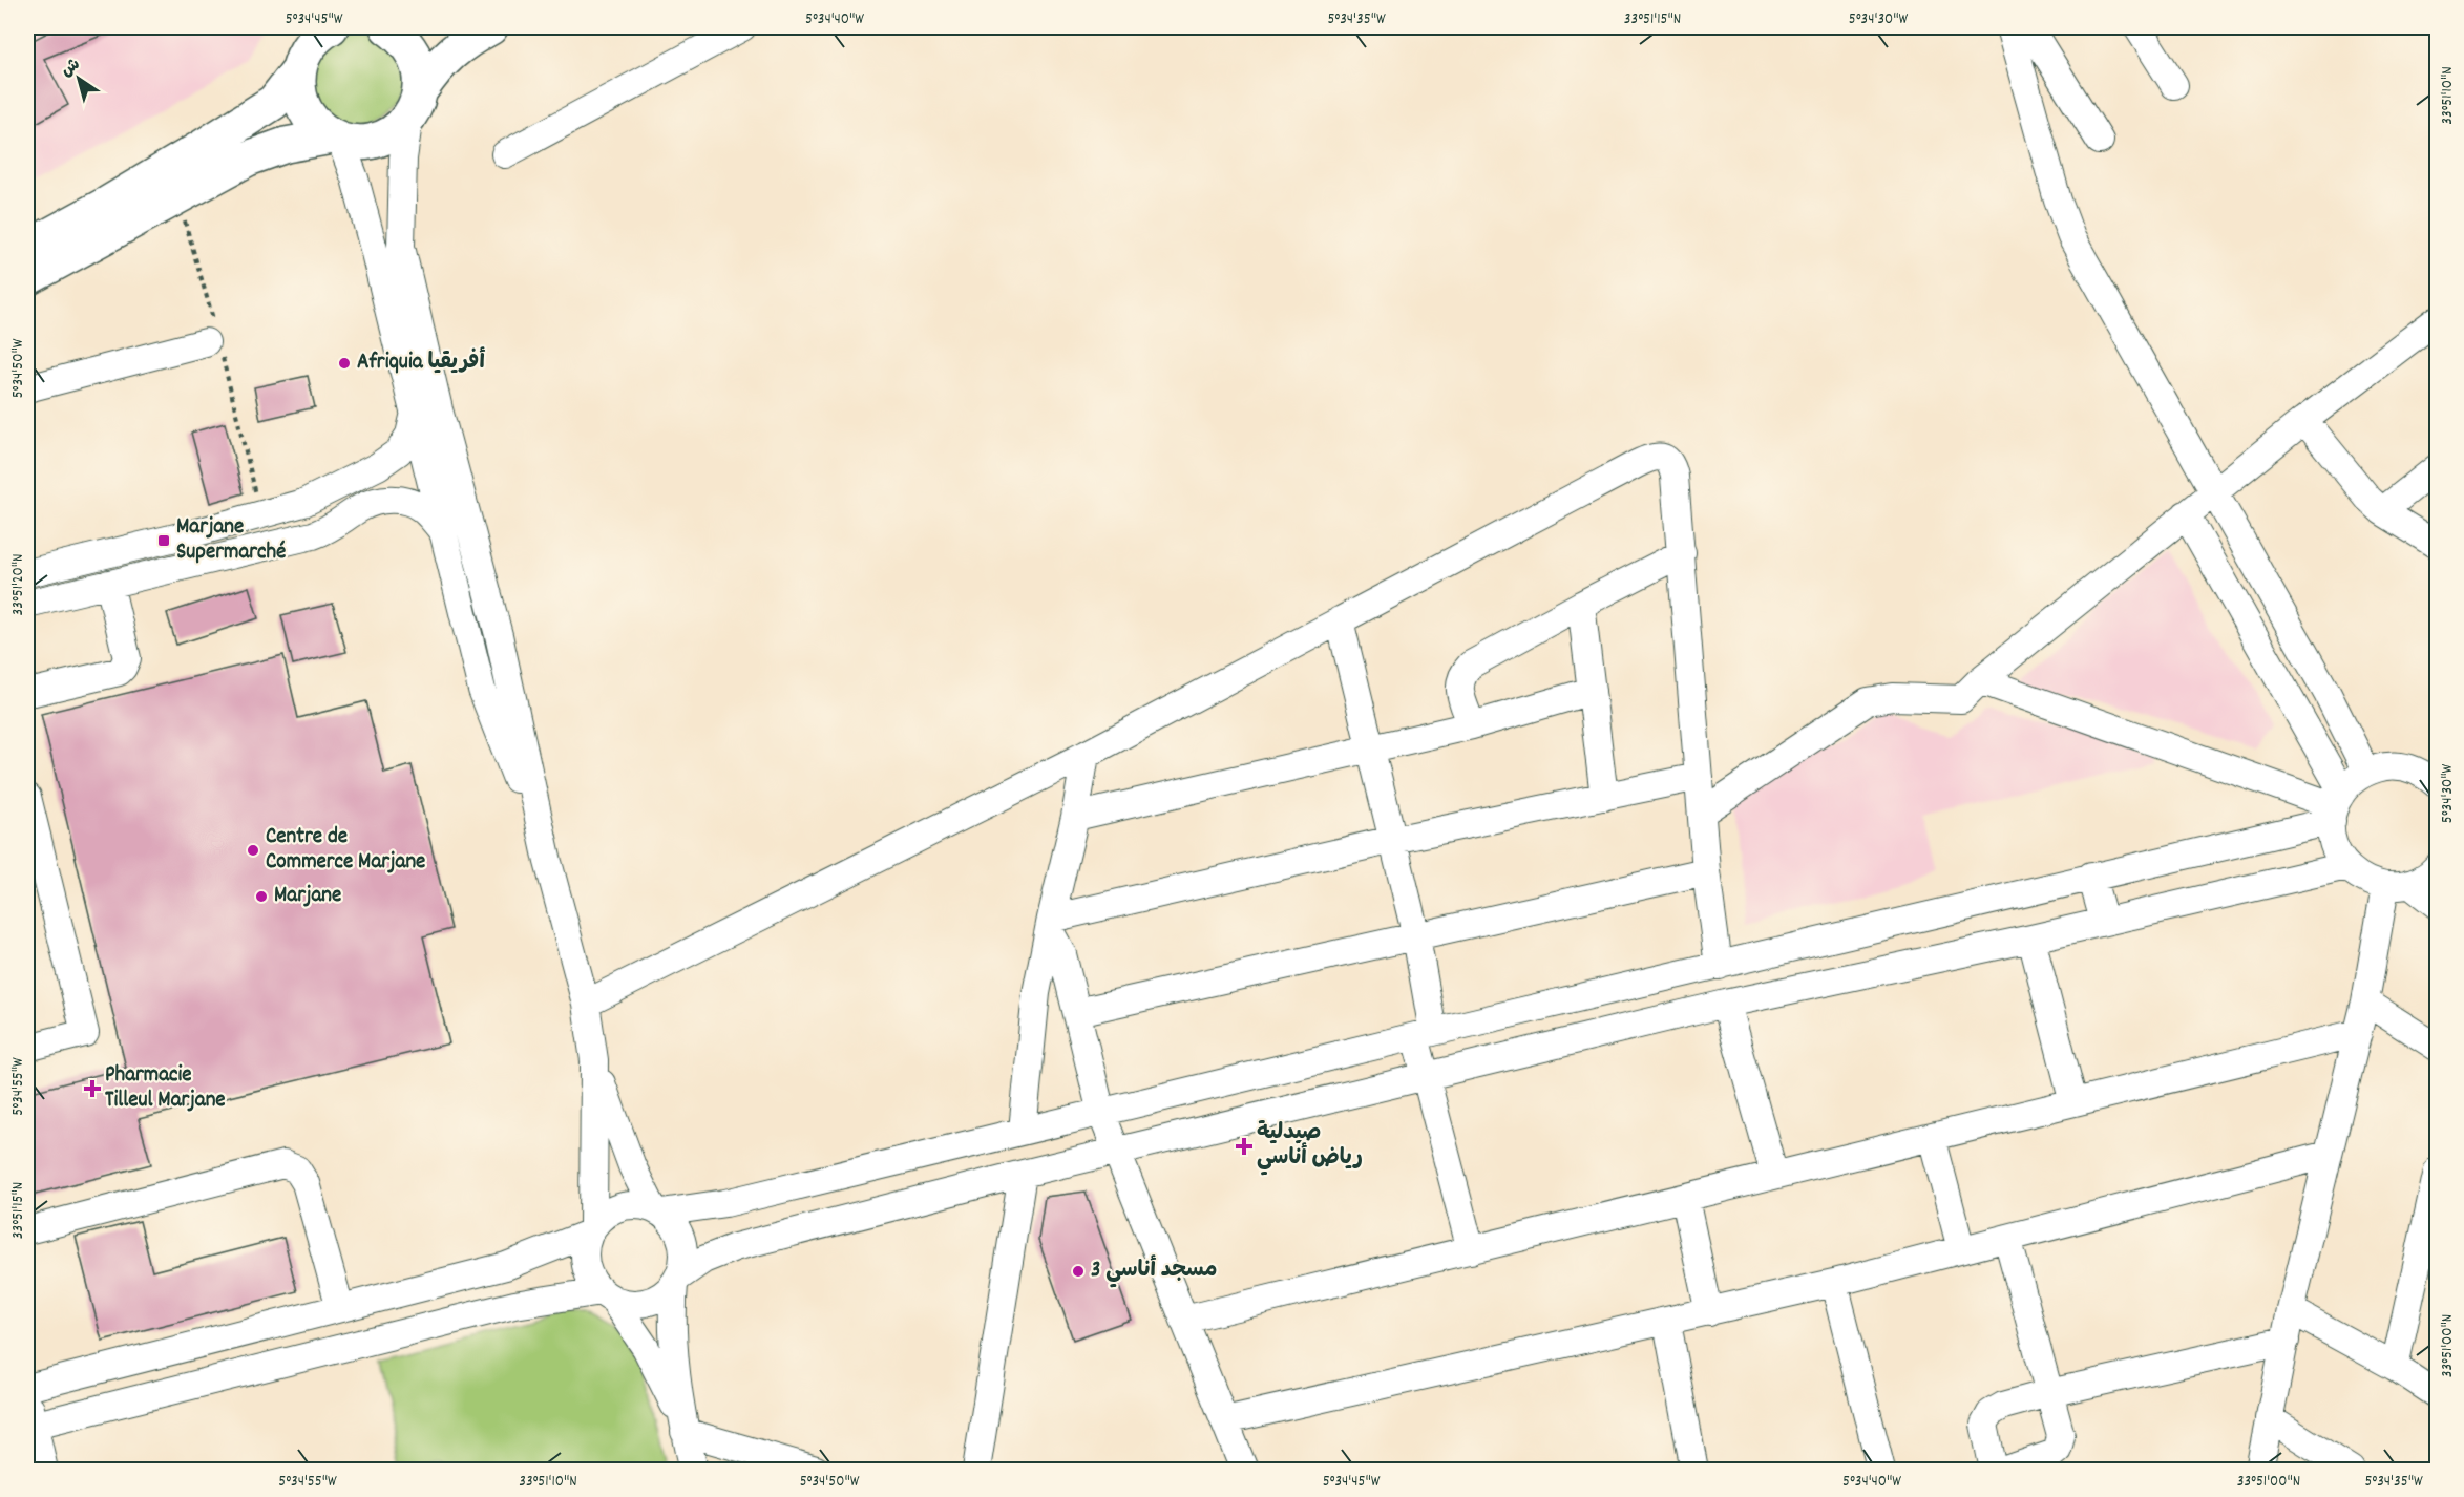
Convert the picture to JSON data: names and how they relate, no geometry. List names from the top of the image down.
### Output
{
  "places": {
    "other": [
      "Afriquia أفريقيا",
      "Centre de Commerce Marjane",
      "Marjane",
      "مسجد أناسي 3"
    ],
    "transit": ["Marjane Supermarché"],
    "health": ["Pharmacie Tilleul Marjane", "صيدلية رياض أناسي"]
  },
  "north": "top left",
  "coordinates": [
    "5°34'45\"W",
    "5°34'40\"W",
    "5°34'35\"W",
    "33°51'15\"N",
    "5°34'30\"W",
    "33°51'10\"N",
    "5°34'50\"W",
    "33°51'20\"N",
    "5°34'55\"W",
    "33°51'00\"N"
  ]
}
